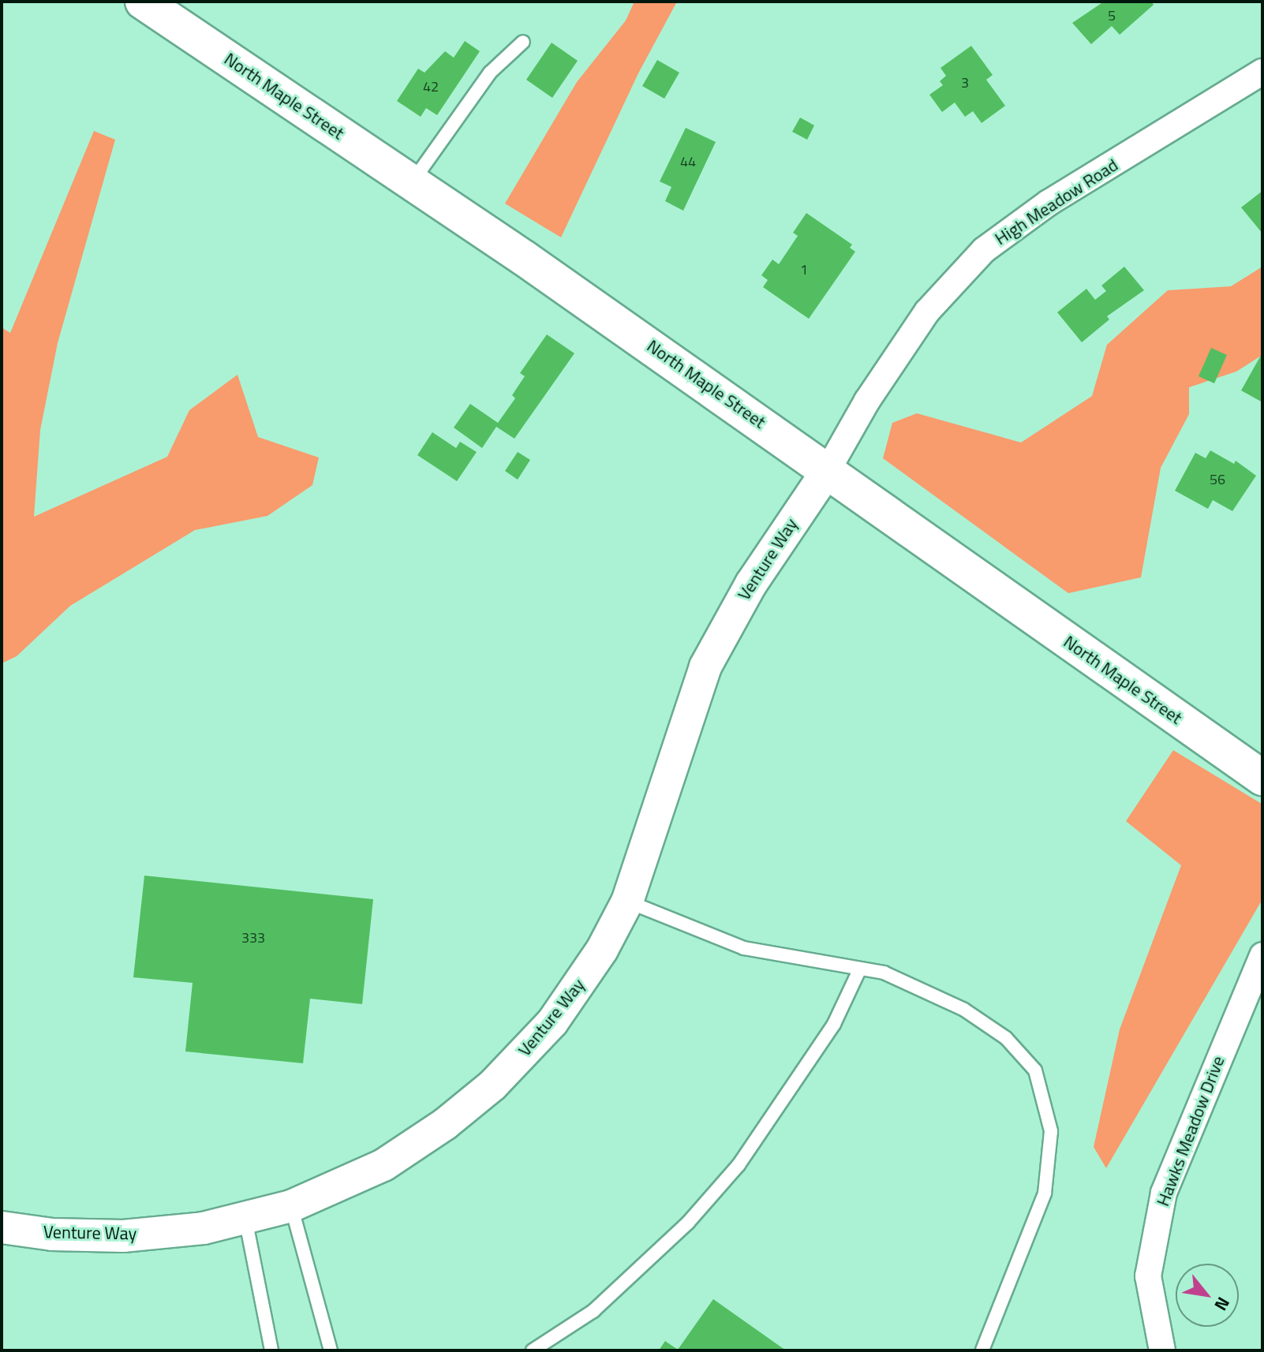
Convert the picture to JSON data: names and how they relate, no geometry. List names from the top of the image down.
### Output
{
  "streets": {
    "main road": ["North Maple Street"],
    "street": ["High Meadow Road", "Venture Way", "Hawks Meadow Drive"]
  },
  "crossings": [
    ["North Maple Street", "High Meadow Road"],
    ["North Maple Street", "Venture Way"],
    ["High Meadow Road", "Venture Way"]
  ],
  "house_numbers": [
    "5",
    "3",
    "42",
    "44",
    "1",
    "56",
    "333"
  ],
  "north": "bottom right"
}
